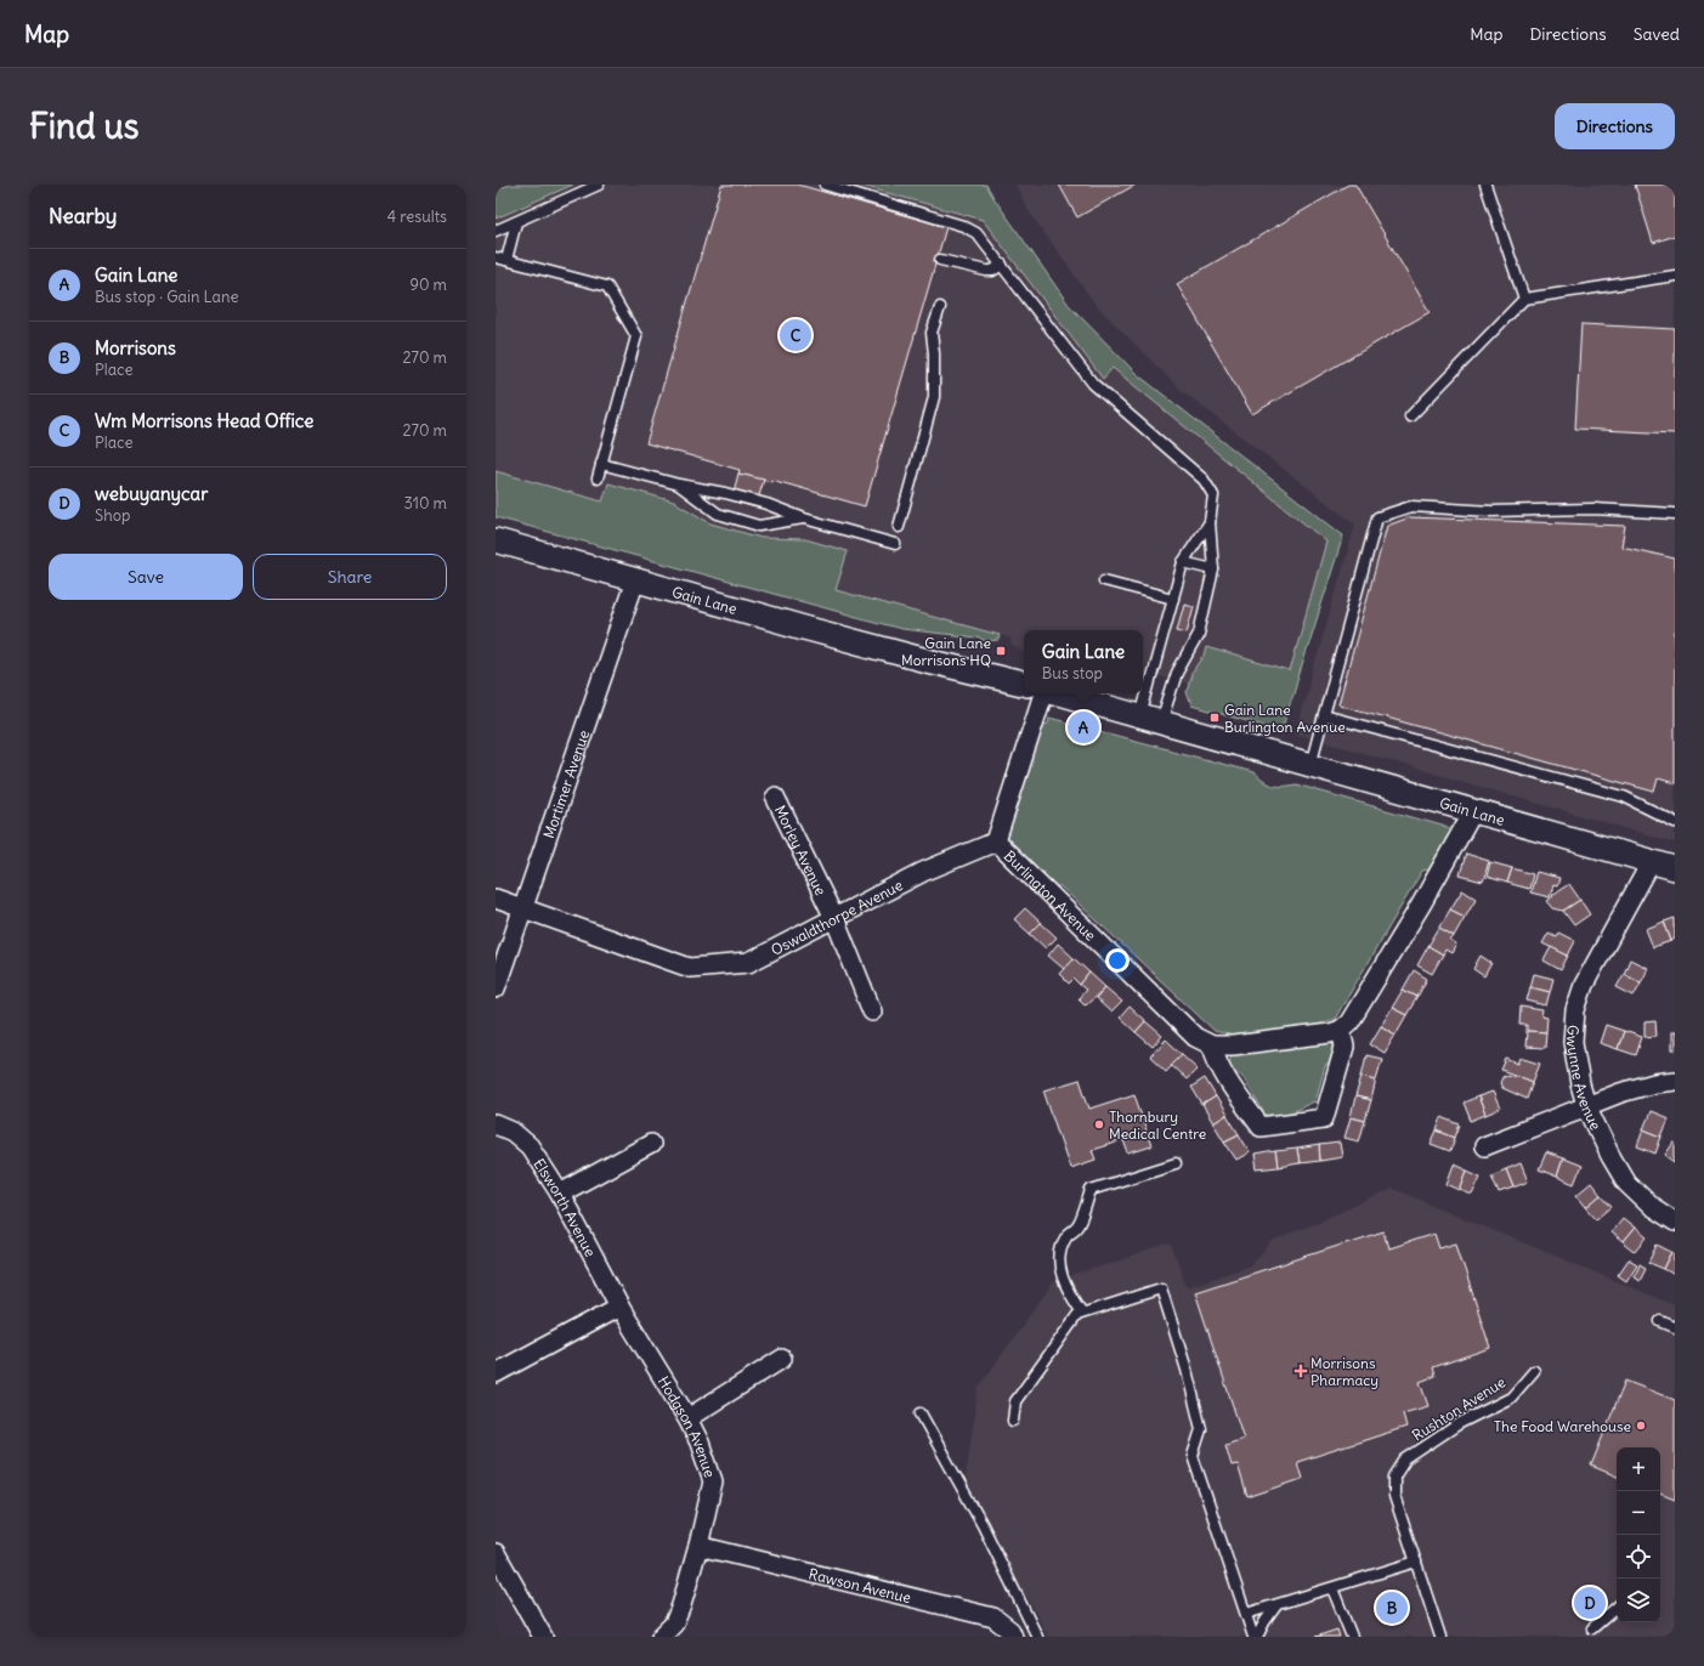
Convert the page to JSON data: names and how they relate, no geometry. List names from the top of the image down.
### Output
{
  "streets": {
    "street": [
      "Gain Lane",
      "Mortimer Avenue",
      "Morley Avenue",
      "Burlington Avenue",
      "Oswaldthorpe Avenue",
      "Gwynne Avenue",
      "Elsworth Avenue",
      "Hodgson Avenue",
      "Rawson Avenue"
    ],
    "lane": ["Rushton Avenue"]
  },
  "crossings": [
    ["Gain Lane", "Mortimer Avenue"],
    ["Gain Lane", "Gwynne Avenue"],
    ["Mortimer Avenue", "Oswaldthorpe Avenue"],
    ["Morley Avenue", "Oswaldthorpe Avenue"],
    ["Burlington Avenue", "Oswaldthorpe Avenue"],
    ["Elsworth Avenue", "Hodgson Avenue"],
    ["Hodgson Avenue", "Rawson Avenue"]
  ],
  "places": {
    "transit": ["Gain Lane Morrisons HQ", "Gain Lane Burlington Avenue"],
    "other": ["Thornbury Medical Centre", "The Food Warehouse"],
    "health": ["Morrisons Pharmacy"]
  },
  "page": {
    "header": "Map",
    "nav": ["Map", "Directions", "Saved"],
    "buttons": [
      "Directions",
      ["Save", "Share"]
    ],
    "title": "Find us",
    "heading": ["Nearby", "4 results"],
    "list": [
      {
        "mark": "A",
        "name": "Gain Lane",
        "note": "Bus stop · Gain Lane",
        "value": "90 m"
      },
      {
        "mark": "B",
        "name": "Morrisons",
        "note": "Place",
        "value": "270 m"
      },
      {
        "mark": "C",
        "name": "Wm Morrisons Head Office",
        "note": "Place",
        "value": "270 m"
      },
      {
        "mark": "D",
        "name": "webuyanycar",
        "note": "Shop",
        "value": "310 m"
      }
    ],
    "pins": [
      "C",
      "A",
      "D",
      "B"
    ],
    "popup": ["Gain Lane", "Bus stop"],
    "map_buttons": ["+", "−"]
  }
}
